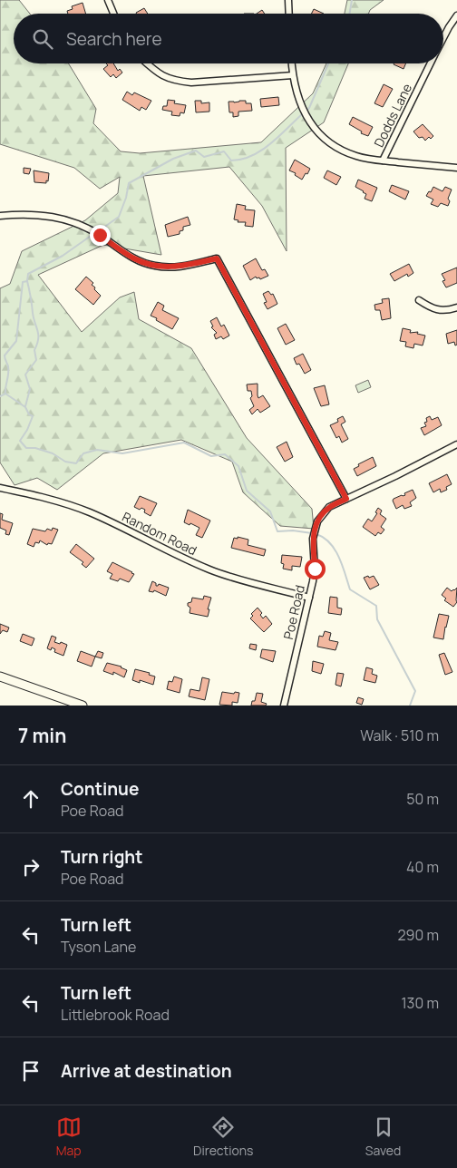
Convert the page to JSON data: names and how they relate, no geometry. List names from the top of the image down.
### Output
{
  "streets": {
    "street": ["Dodds Lane", "Random Road", "Poe Road"]
  },
  "crossings": [
    ["Random Road", "Poe Road"]
  ],
  "page": {
    "search": "Search here",
    "heading": ["7 min", "Walk · 510 m"],
    "list": [
      ["Continue", "Poe Road", "50 m"],
      ["Turn right", "Poe Road", "40 m"],
      ["Turn left", "Tyson Lane", "290 m"],
      ["Turn left", "Littlebrook Road", "130 m"],
      "Arrive at destination"
    ],
    "nav": ["Map", "Directions", "Saved"]
  }
}
